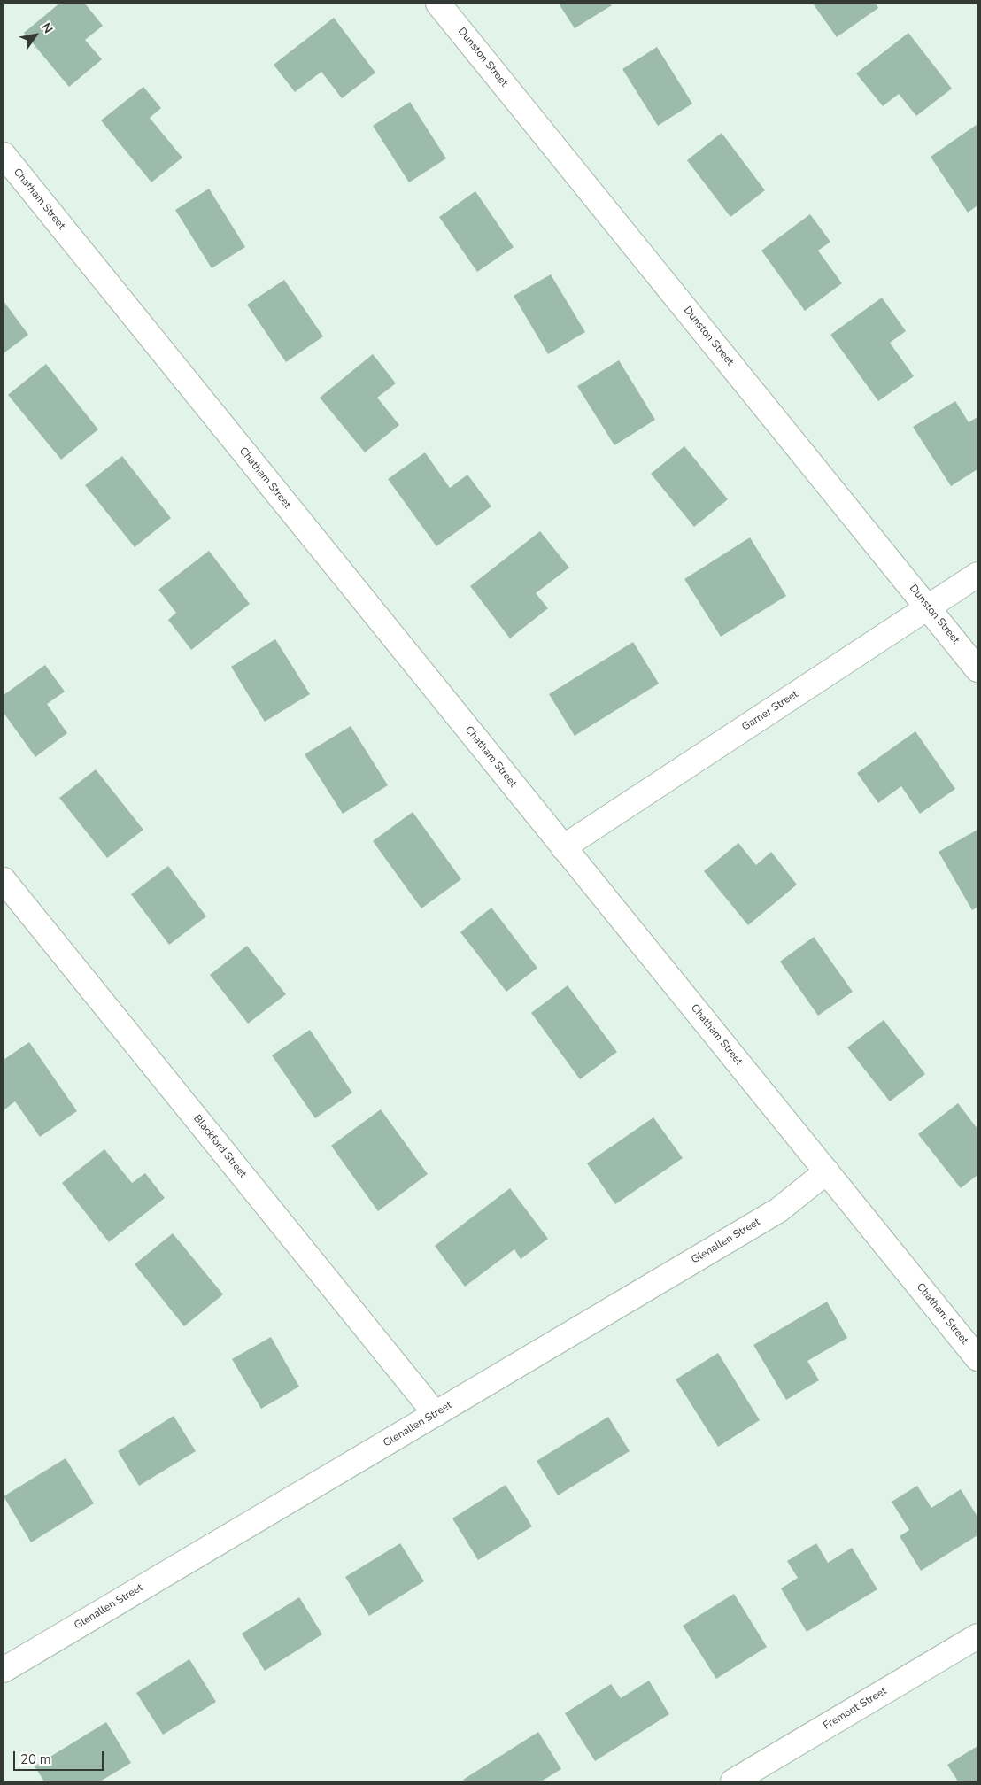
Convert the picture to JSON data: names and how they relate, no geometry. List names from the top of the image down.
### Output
{
  "streets": {
    "street": [
      "Dunston Street",
      "Chatham Street",
      "Garner Street",
      "Blackford Street",
      "Glenallen Street",
      "Fremont Street"
    ]
  },
  "crossings": [
    ["Dunston Street", "Garner Street"],
    ["Chatham Street", "Garner Street"],
    ["Chatham Street", "Glenallen Street"],
    ["Blackford Street", "Glenallen Street"]
  ],
  "scale_bar": "20 m",
  "north": "top right"
}
